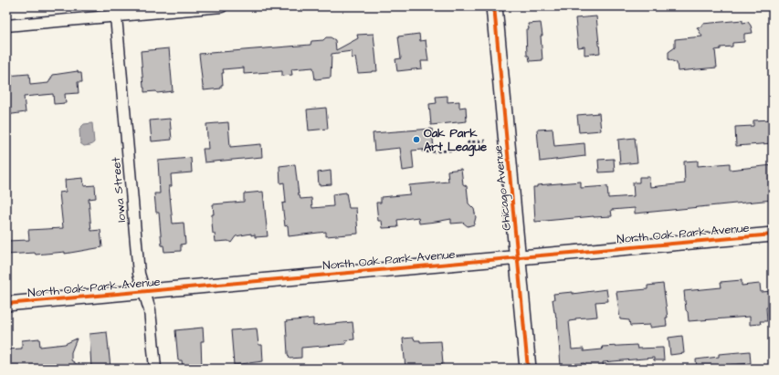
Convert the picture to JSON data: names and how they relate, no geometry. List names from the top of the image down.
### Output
{
  "streets": {
    "main road": ["Chicago Avenue"],
    "street": ["Iowa Street", "North Oak Park Avenue"]
  },
  "crossings": [
    ["Chicago Avenue", "North Oak Park Avenue"],
    ["Iowa Street", "North Oak Park Avenue"]
  ],
  "places": ["Oak Park Art League"]
}
